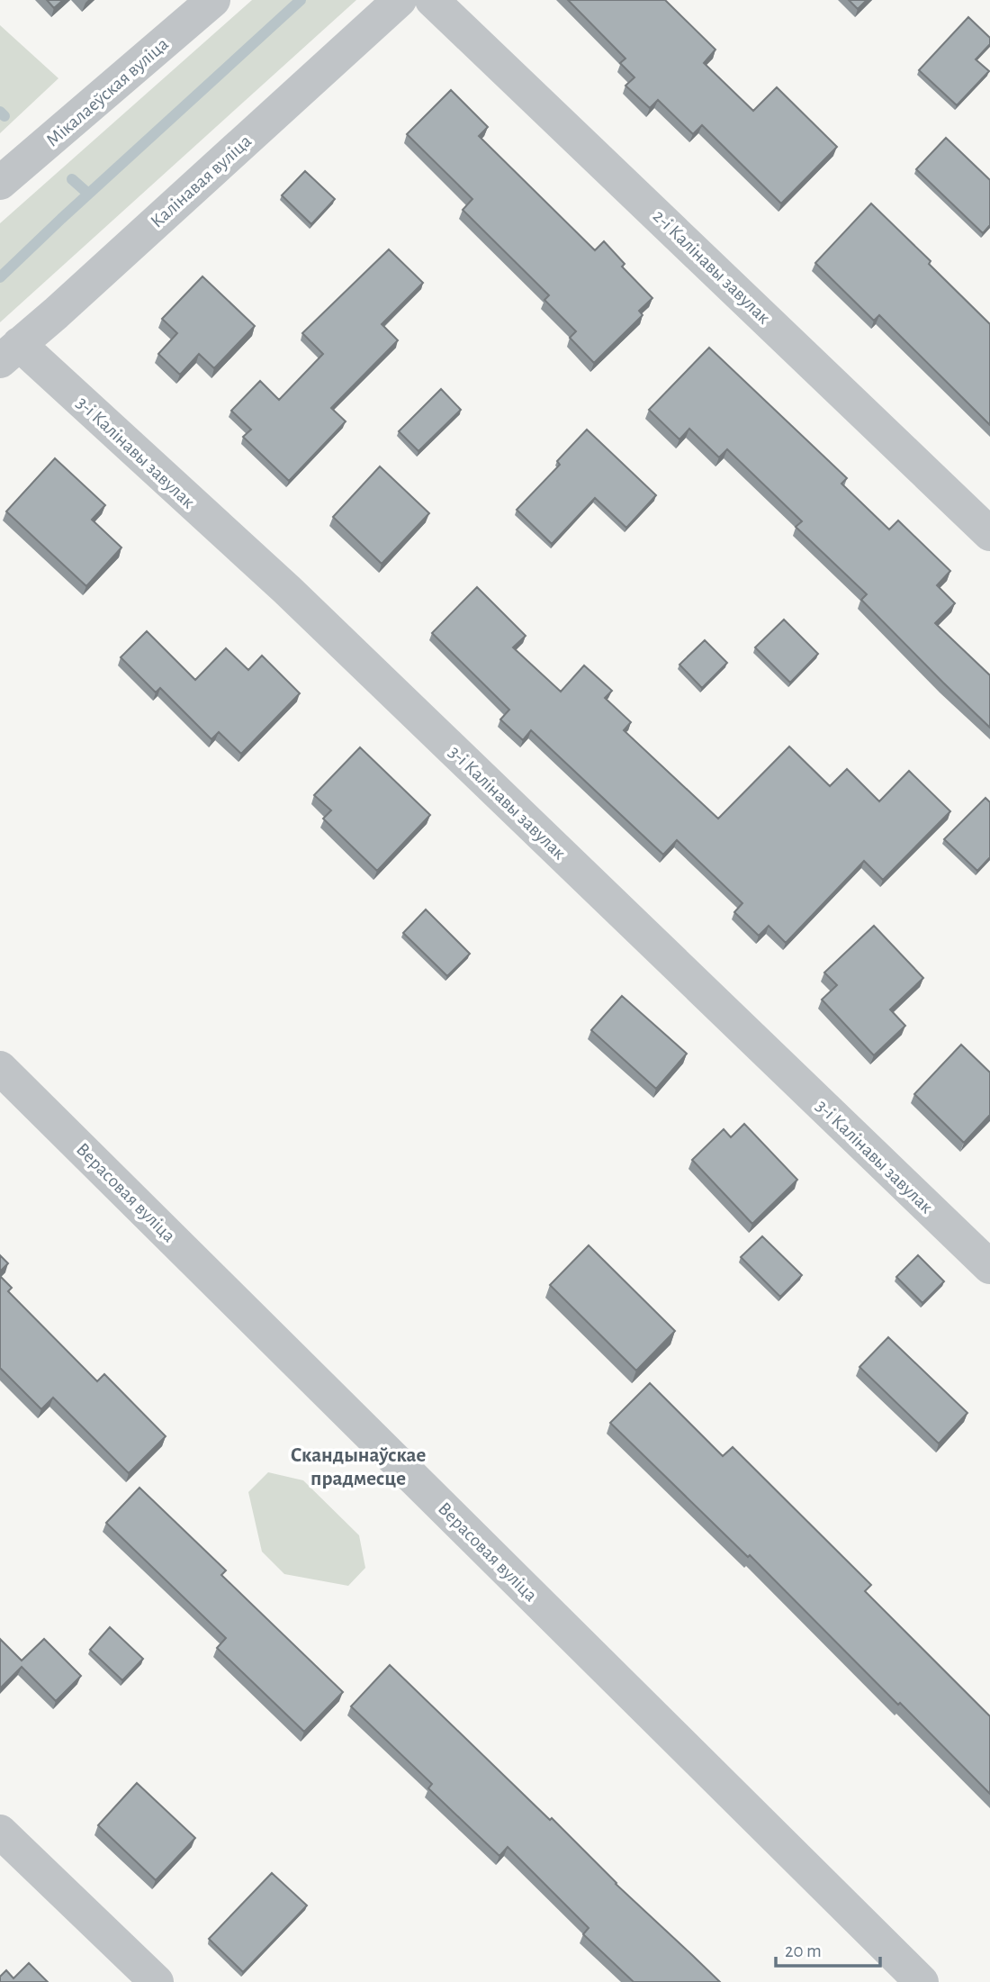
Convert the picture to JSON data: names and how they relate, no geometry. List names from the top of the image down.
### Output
{
  "streets": {
    "street": [
      "Мікалаеўская вуліца",
      "Калінавая вуліца",
      "2-і Калінавы завулак",
      "3-і Калінавы завулак",
      "Верасовая вуліца"
    ]
  },
  "crossings": [
    ["Калінавая вуліца", "3-і Калінавы завулак"]
  ],
  "districts": ["Скандынаўскае прадмесце"],
  "scale_bar": "20 m"
}
